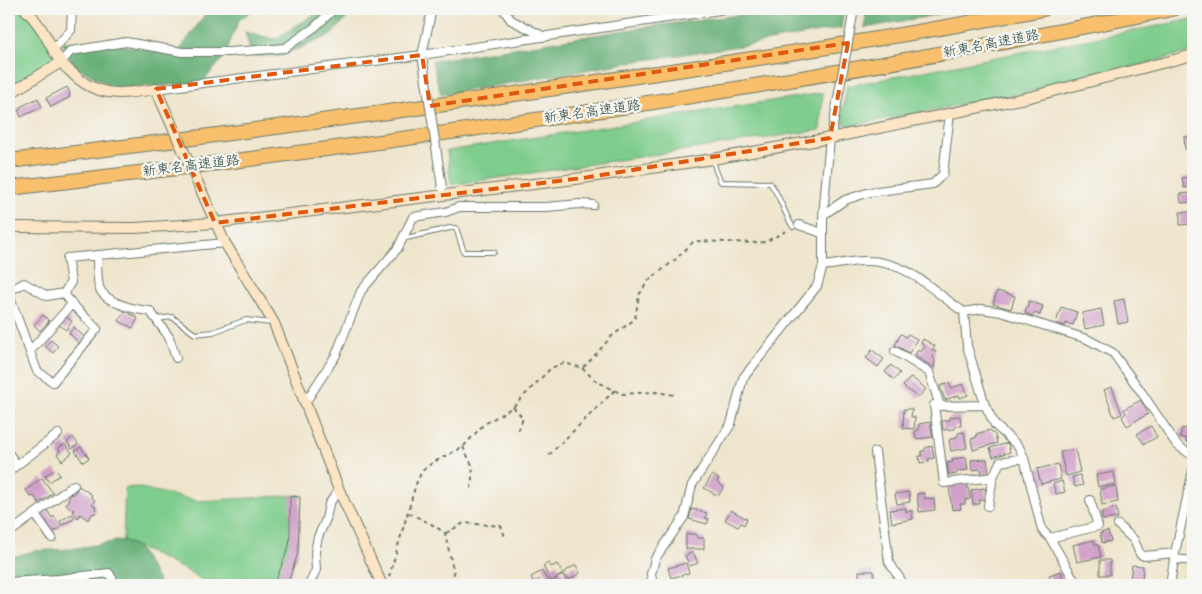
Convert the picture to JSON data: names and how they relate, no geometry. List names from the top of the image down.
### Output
{
  "streets": {
    "highway": ["新東名高速道路"]
  }
}
